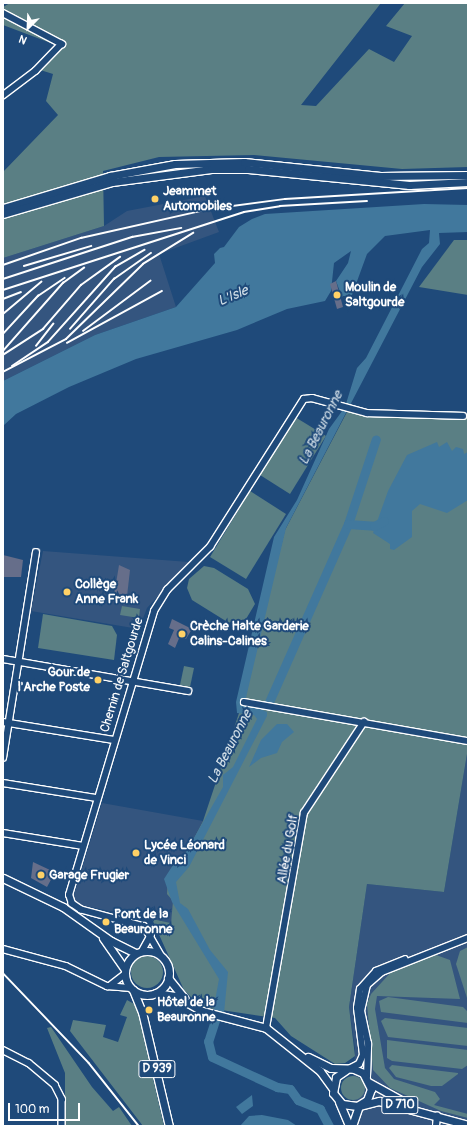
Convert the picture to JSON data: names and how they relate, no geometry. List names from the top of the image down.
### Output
{
  "streets": {
    "main road": ["D 939", "D 710"],
    "street": ["Chemin de Saltgourde", "Allée du Golf"]
  },
  "crossings": [
    ["Chemin de Saltgourde", "D 939"]
  ],
  "water": ["L'Isle", "La Beauronne"],
  "places": [
    "Jeammet Automobiles",
    "Moulin de Saltgourde",
    "Collège Anne Frank",
    "Crèche Halte Garderie Calins-Calines",
    "Gour de l'Arche Poste",
    "Lycée Léonard de Vinci",
    "Garage Frugier",
    "Pont de la Beauronne",
    "Hôtel de la Beauronne"
  ],
  "scale_bar": "100 m",
  "north": "bottom left"
}
